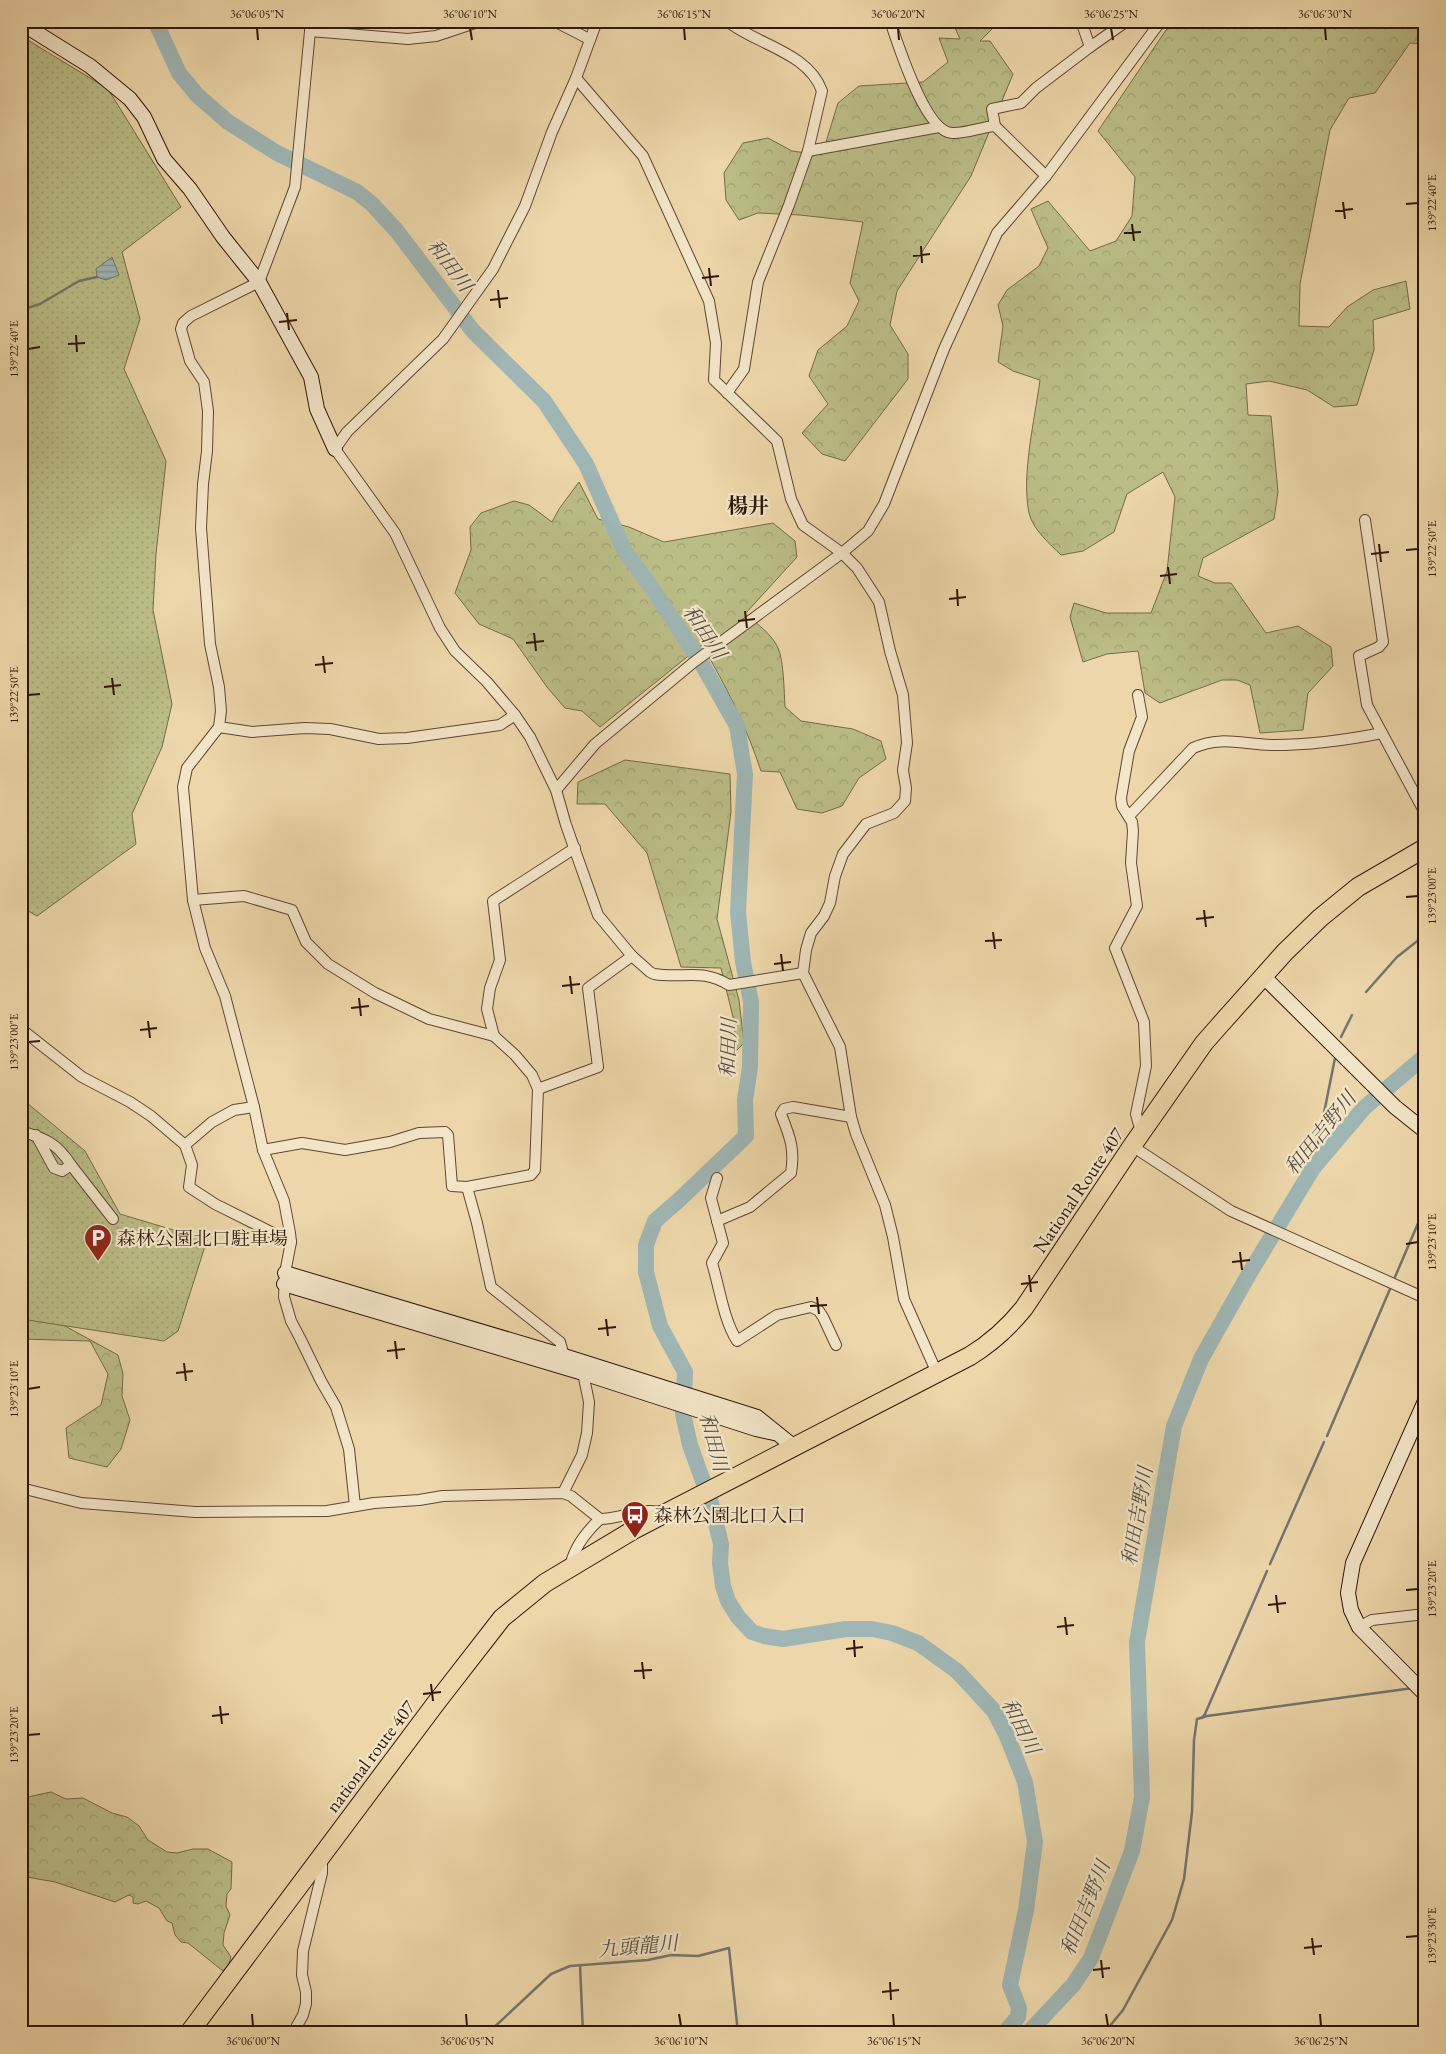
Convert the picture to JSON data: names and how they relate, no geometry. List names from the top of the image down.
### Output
{
  "streets": {
    "highway": ["National Route 407", "national route 407"]
  },
  "crossings": [
    ["National Route 407", "national route 407"]
  ],
  "districts": ["楊井"],
  "water": ["和田川", "和田吉野川", "九頭龍川"],
  "places": {
    "parking": ["森林公園北口駐車場"],
    "bus stop": ["森林公園北口入口"]
  },
  "coordinates": [
    "36°06'05\"N",
    "36°06'10\"N",
    "36°06'15\"N",
    "36°06'20\"N",
    "36°06'25\"N",
    "36°06'30\"N",
    "139°22'40\"E",
    "139°22'50\"E",
    "139°23'00\"E",
    "139°23'10\"E",
    "139°23'20\"E",
    "139°23'30\"E",
    "36°06'00\"N"
  ]
}
